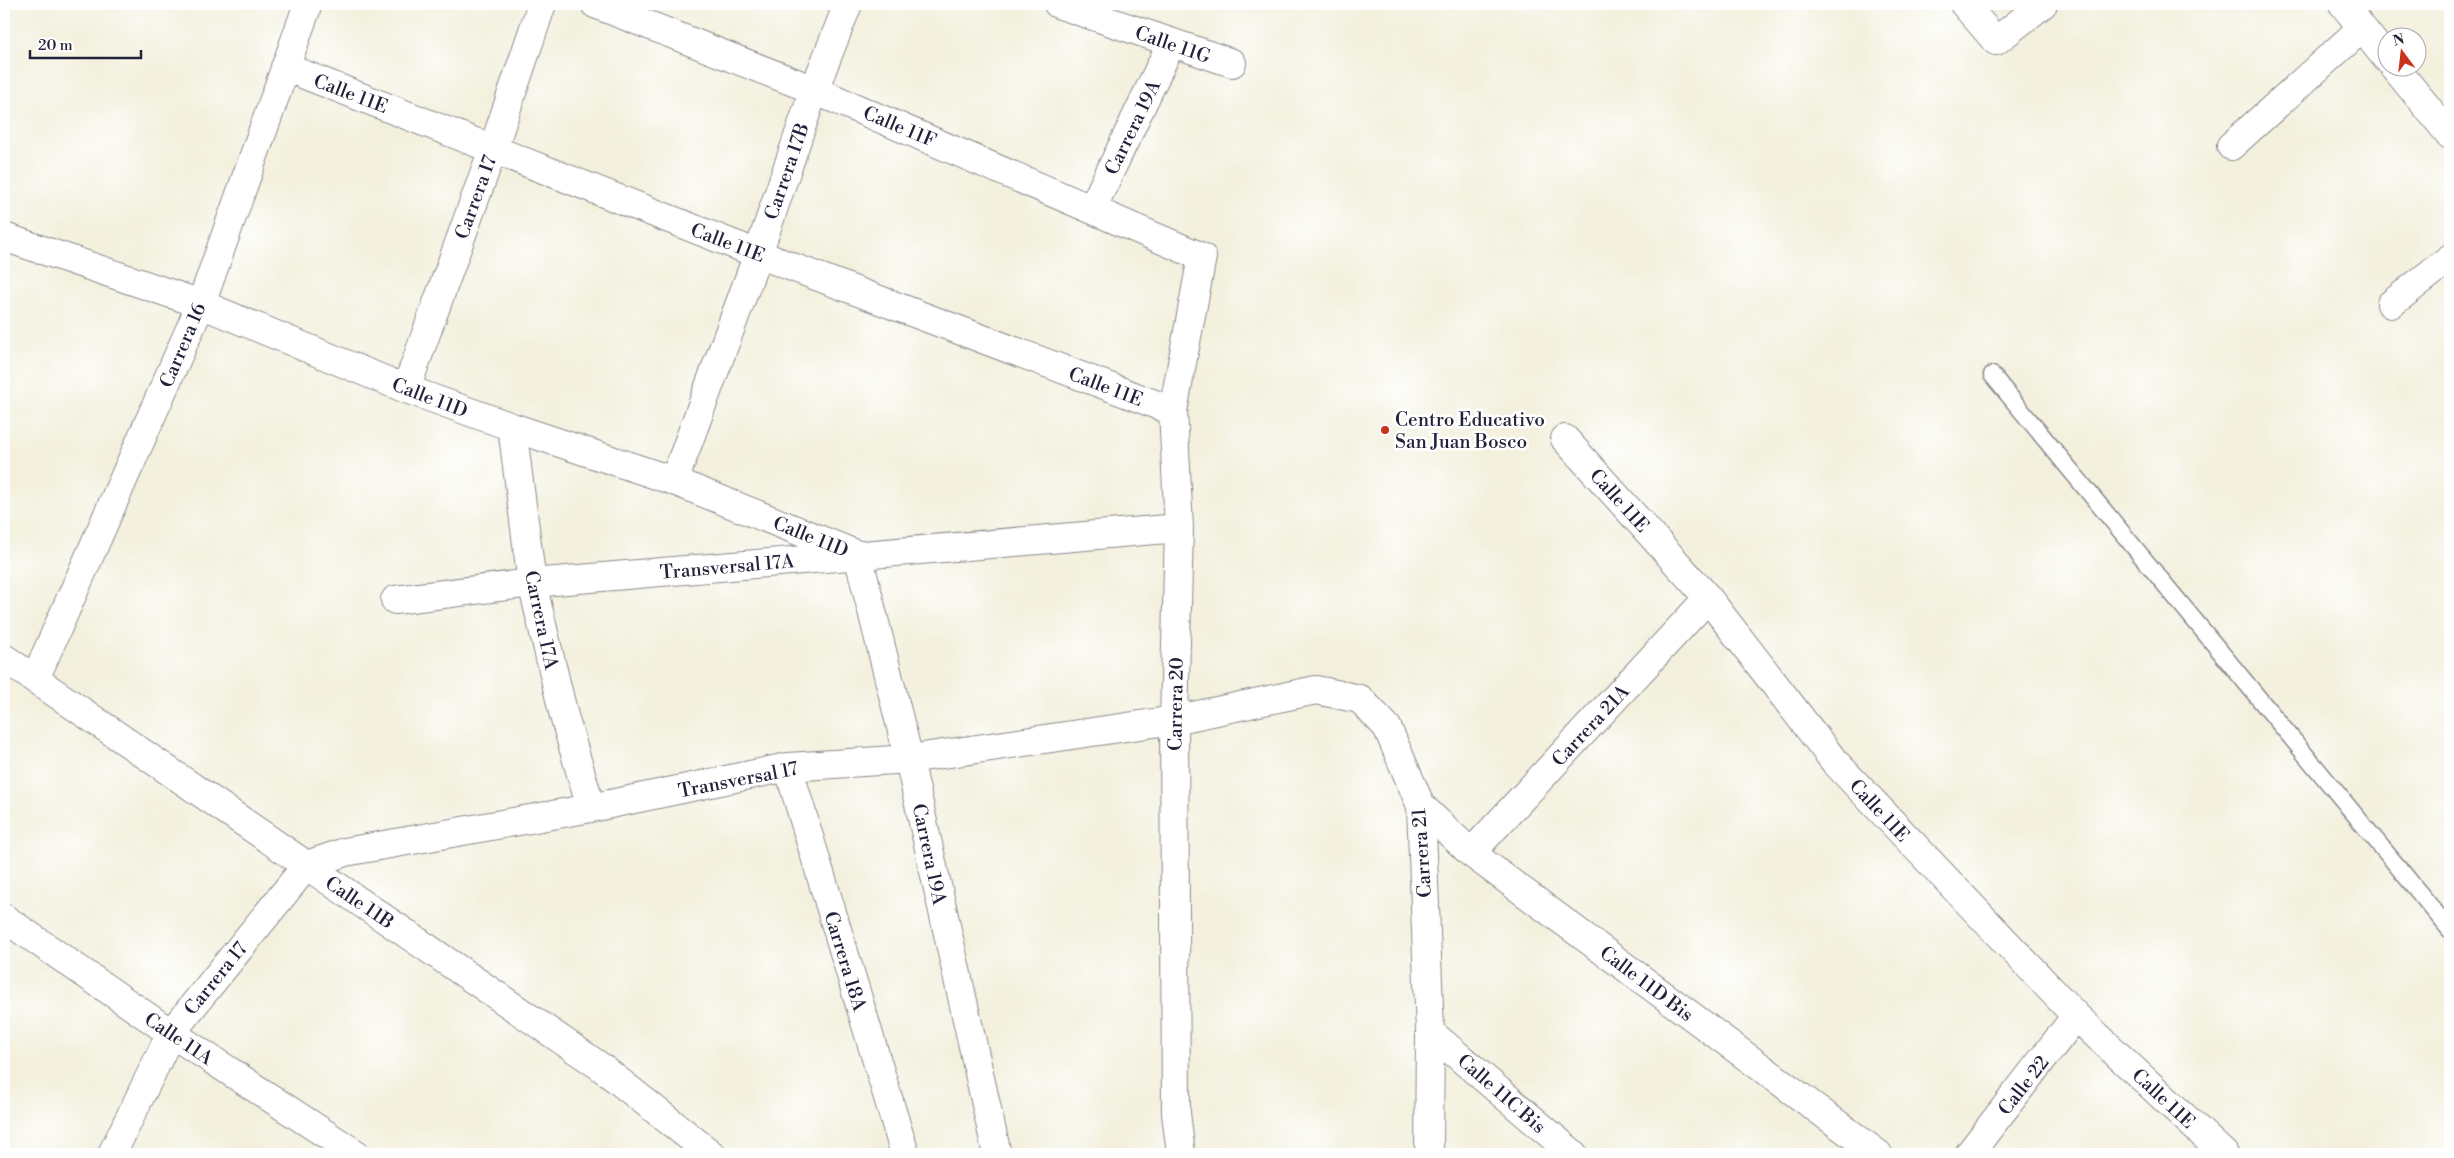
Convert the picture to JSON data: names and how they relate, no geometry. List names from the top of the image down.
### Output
{
  "streets": {
    "street": [
      "Calle 11G",
      "Calle 11E",
      "Calle 11F",
      "Carrera 19A",
      "Carrera 17B",
      "Carrera 17",
      "Carrera 16",
      "Calle 11D",
      "Transversal 17A",
      "Carrera 17A",
      "Carrera 20",
      "Carrera 21A",
      "Transversal 17",
      "Carrera 21",
      "Calle 11B",
      "Carrera 18A",
      "Calle 11D Bis",
      "Calle 11A",
      "Calle 22",
      "Calle 11C Bis"
    ]
  },
  "crossings": [
    ["Calle 11G", "Carrera 19A"],
    ["Calle 11E", "Carrera 17B"],
    ["Calle 11E", "Carrera 17"],
    ["Calle 11E", "Carrera 16"],
    ["Calle 11E", "Carrera 20"],
    ["Calle 11E", "Carrera 21A"],
    ["Calle 11E", "Calle 22"],
    ["Calle 11F", "Carrera 19A"],
    ["Calle 11F", "Carrera 17B"],
    ["Calle 11F", "Carrera 20"],
    ["Carrera 19A", "Calle 11D"],
    ["Carrera 19A", "Transversal 17A"],
    ["Carrera 19A", "Transversal 17"],
    ["Carrera 17B", "Calle 11D"],
    ["Carrera 17", "Calle 11D"],
    ["Carrera 17", "Transversal 17"],
    ["Carrera 17", "Calle 11B"],
    ["Carrera 17", "Calle 11A"],
    ["Carrera 16", "Calle 11D"],
    ["Carrera 16", "Calle 11B"],
    ["Calle 11D", "Transversal 17A"],
    ["Calle 11D", "Carrera 17A"],
    ["Transversal 17A", "Carrera 17A"],
    ["Transversal 17A", "Carrera 20"],
    ["Carrera 17A", "Transversal 17"],
    ["Carrera 20", "Transversal 17"],
    ["Carrera 20", "Carrera 21"],
    ["Carrera 21A", "Calle 11D Bis"],
    ["Transversal 17", "Carrera 21"],
    ["Transversal 17", "Calle 11B"],
    ["Transversal 17", "Carrera 18A"],
    ["Carrera 21", "Calle 11D Bis"],
    ["Carrera 21", "Calle 11C Bis"]
  ],
  "places": ["Centro Educativo San Juan Bosco"],
  "scale_bar": "20 m",
  "north": "top"
}
